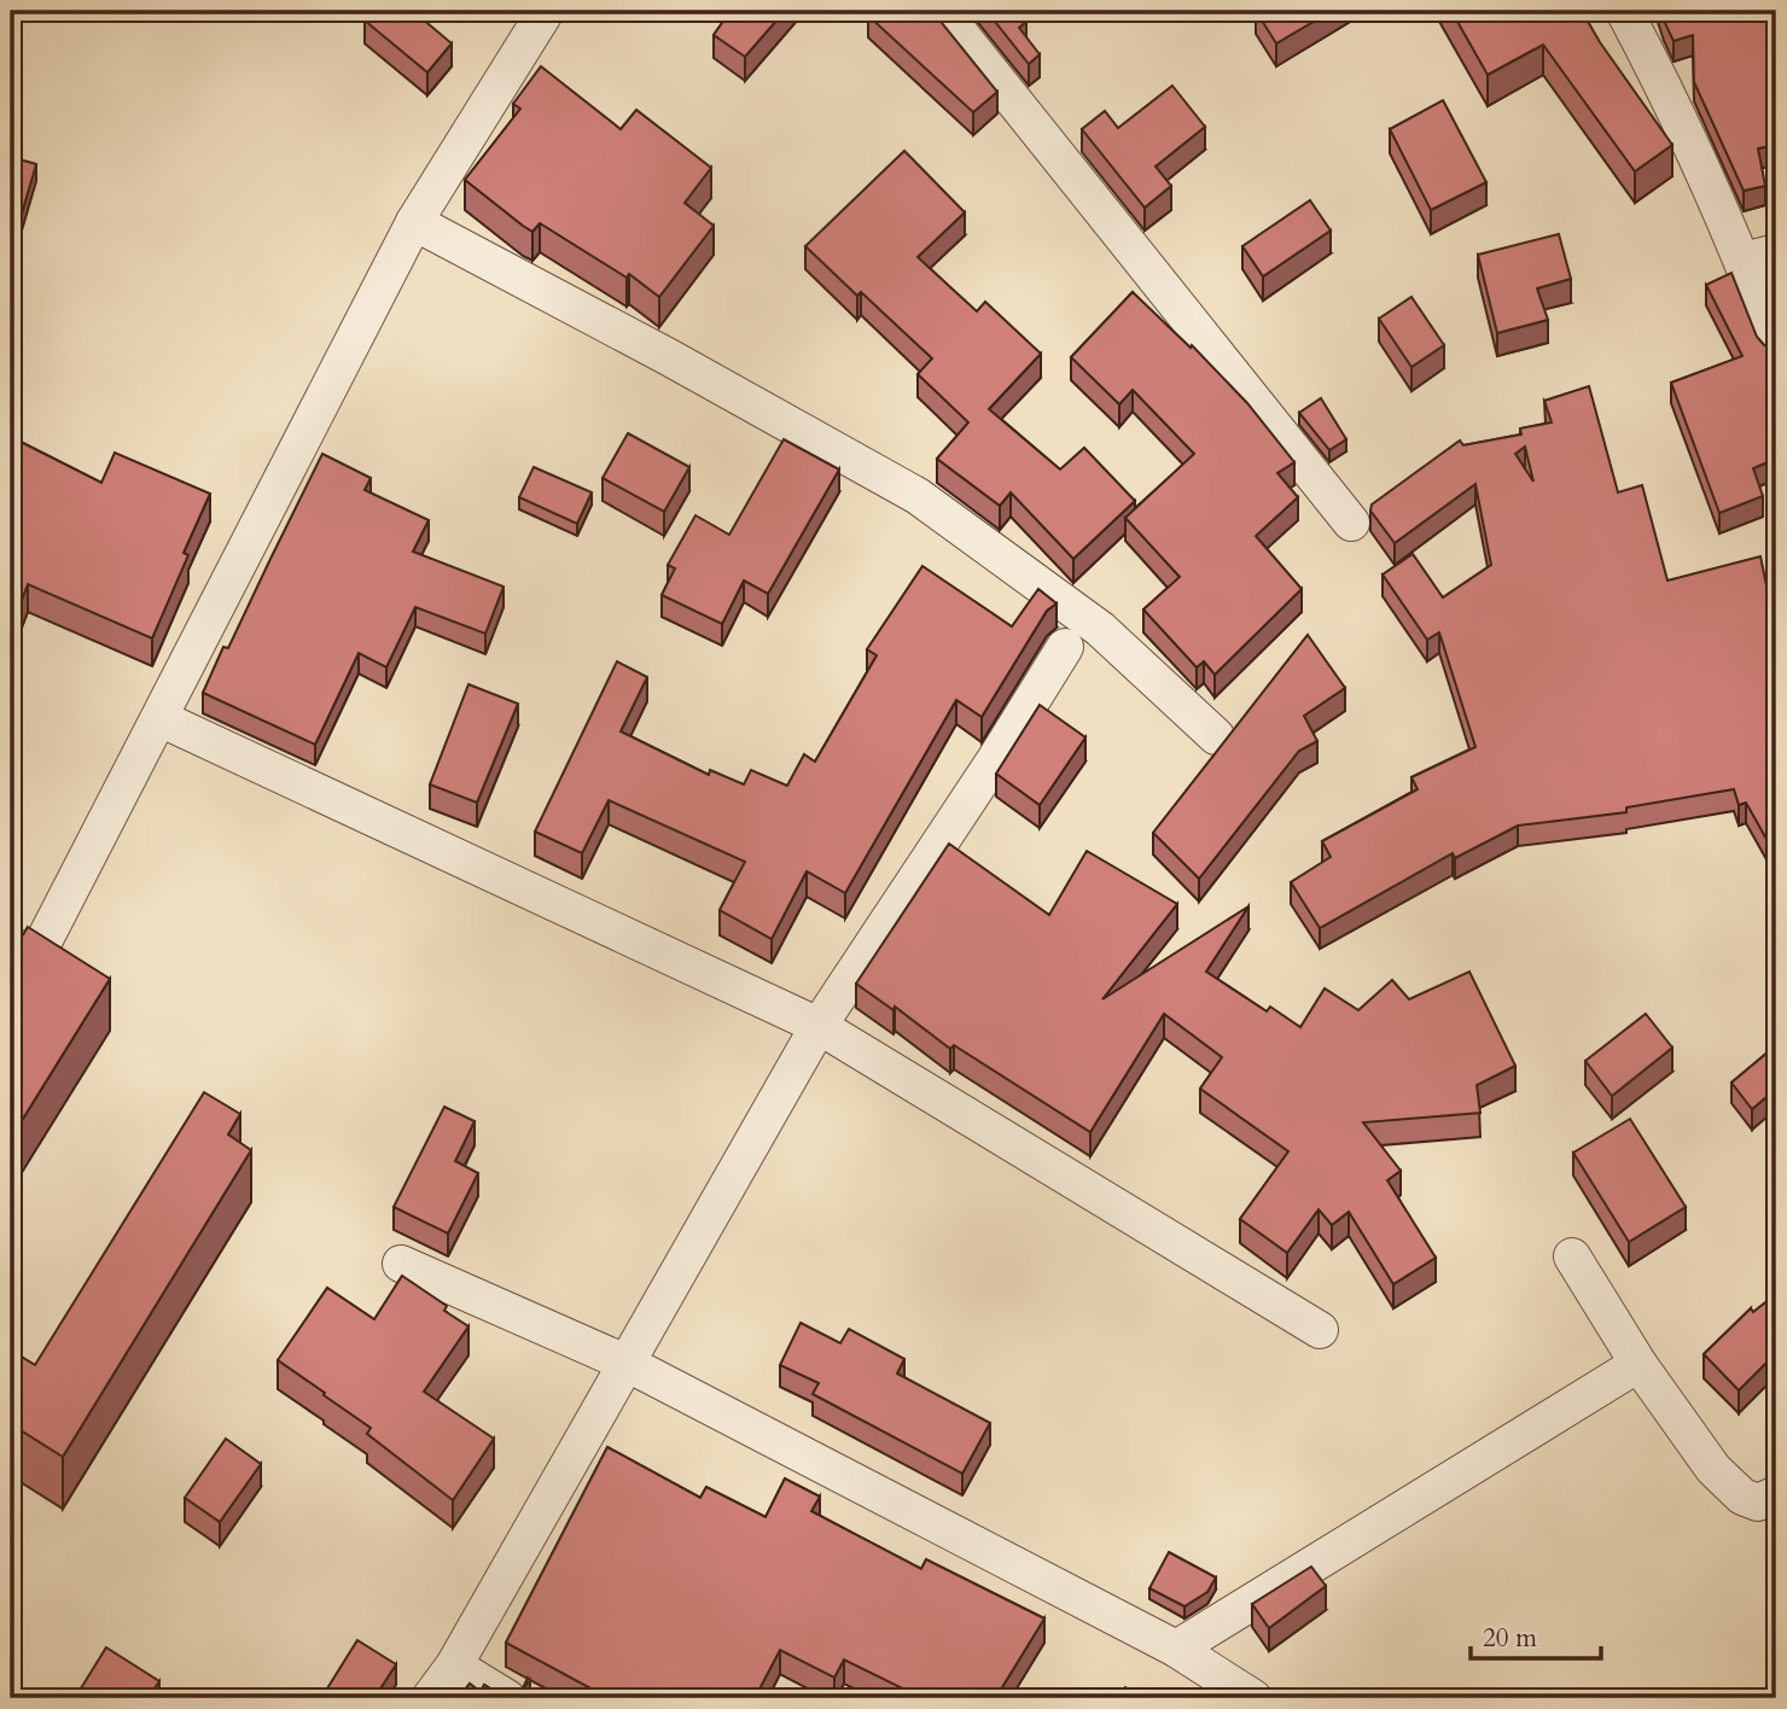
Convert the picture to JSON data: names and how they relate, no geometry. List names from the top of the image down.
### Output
{
  "scale_bar": "20 m"
}
